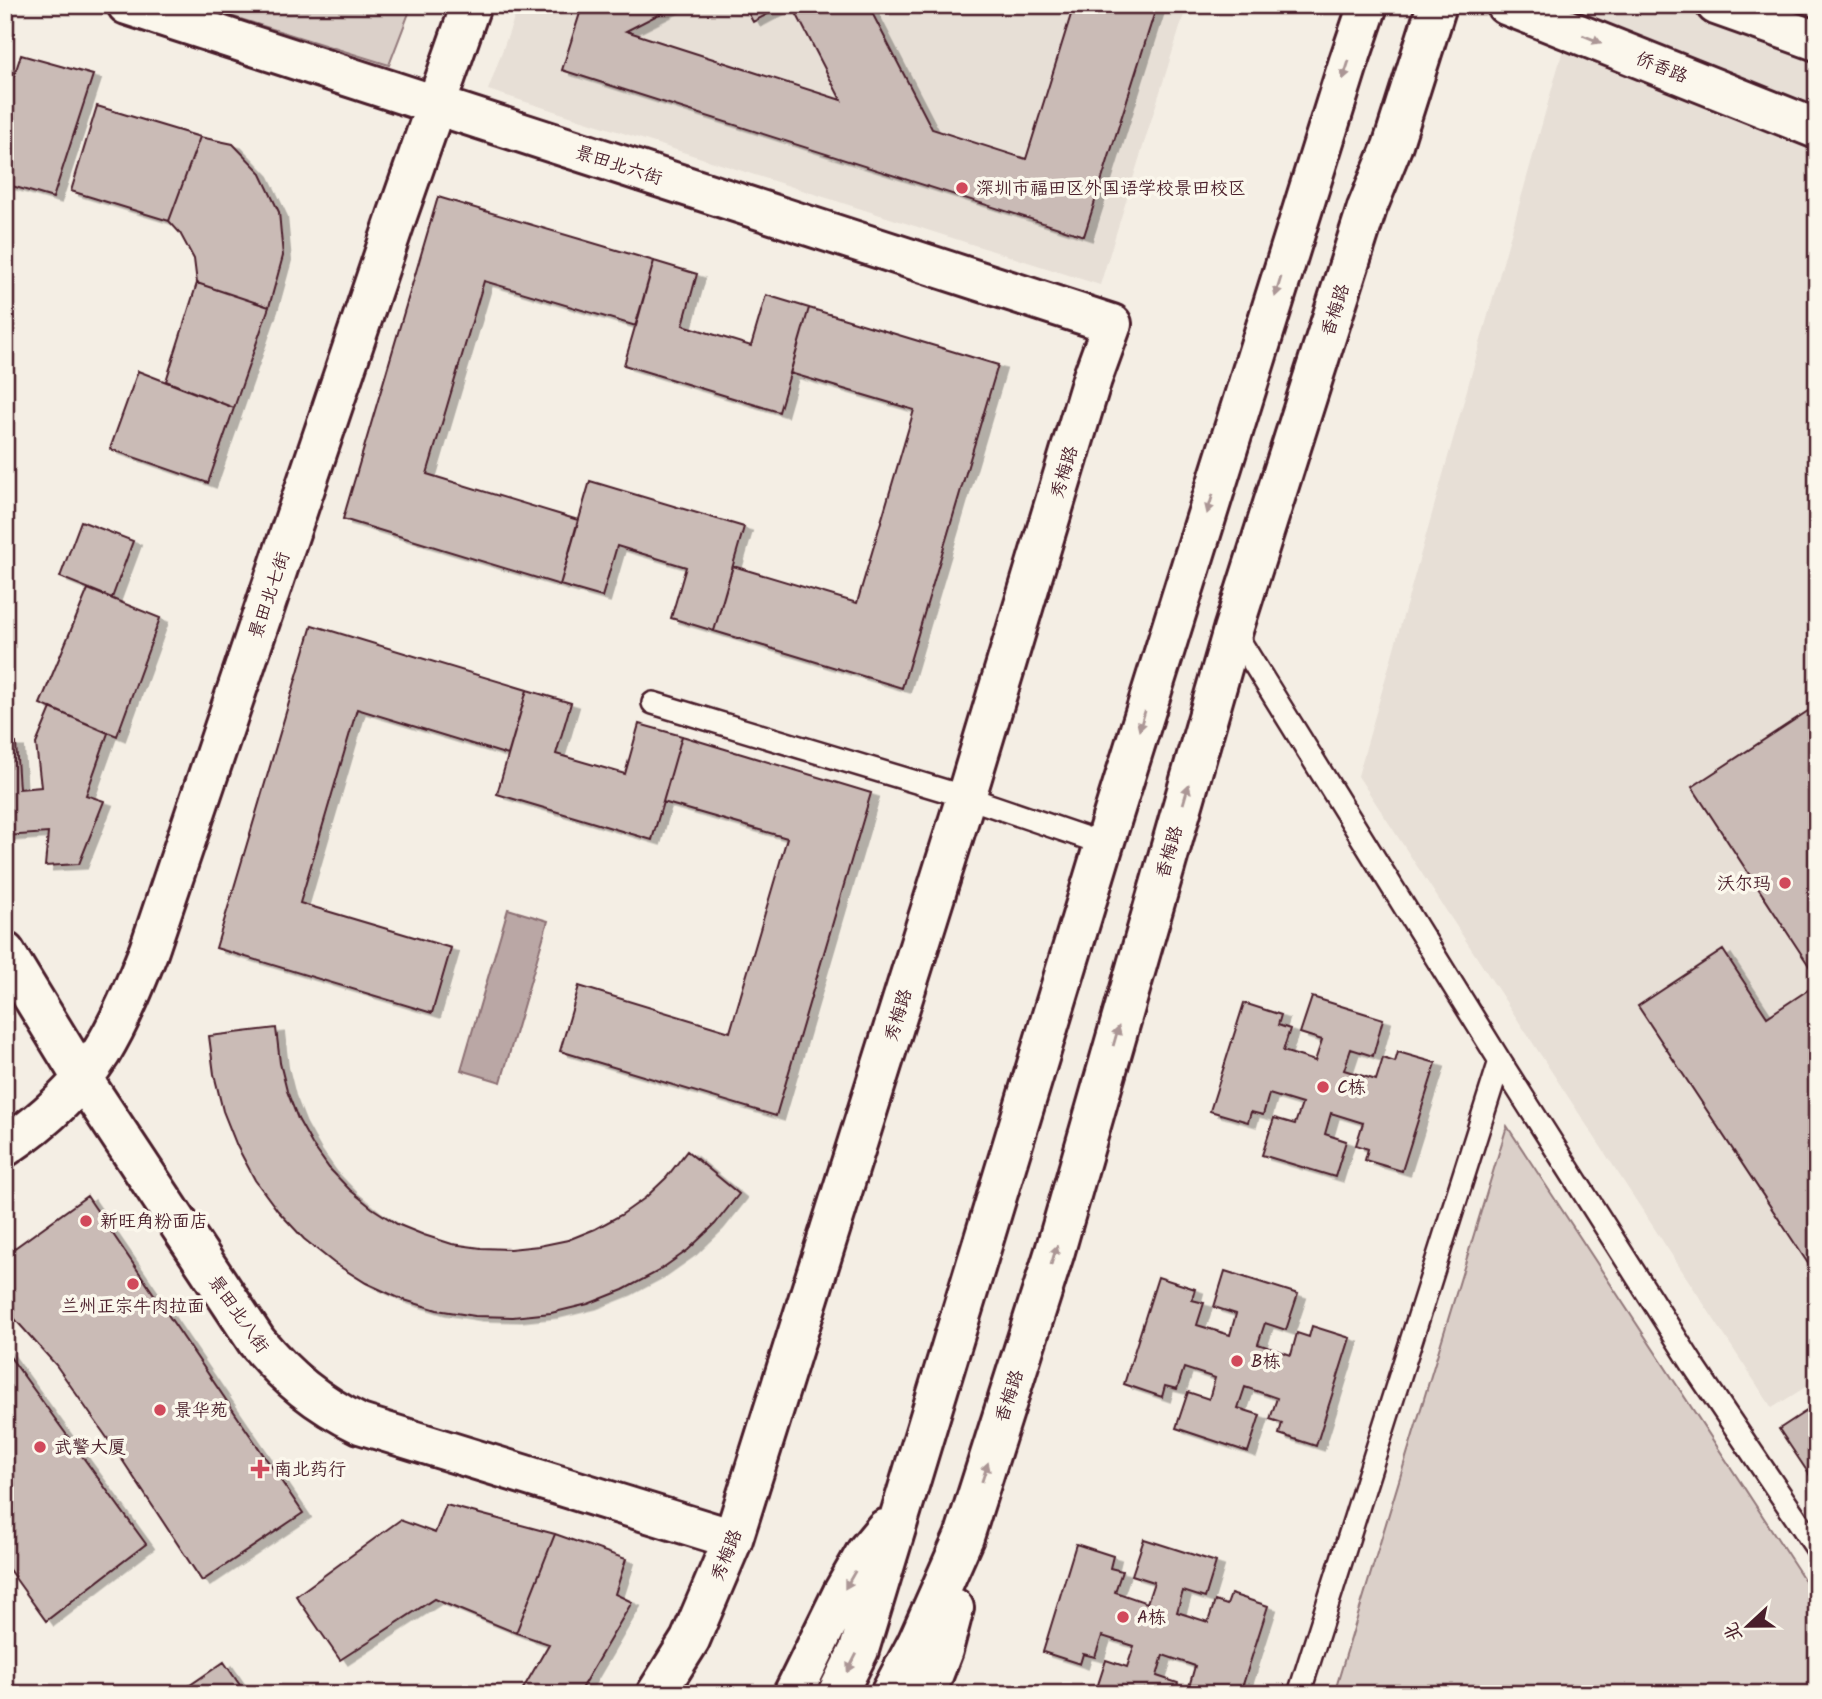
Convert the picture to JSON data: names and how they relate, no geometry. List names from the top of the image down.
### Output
{
  "streets": {
    "street": [
      "侨香路",
      "景田北六街",
      "香梅路",
      "秀梅路",
      "景田北七街",
      "景田北八街"
    ]
  },
  "crossings": [
    ["景田北六街", "秀梅路"],
    ["景田北六街", "景田北七街"],
    ["秀梅路", "景田北八街"],
    ["景田北七街", "景田北八街"]
  ],
  "places": {
    "other": [
      "深圳市福田区外国语学校景田校区",
      "沃尔玛",
      "C栋",
      "新旺角粉面店",
      "兰州正宗牛肉拉面",
      "B栋",
      "景华苑",
      "武警大厦",
      "A栋"
    ],
    "health": ["南北药行"]
  },
  "north": "left"
}
